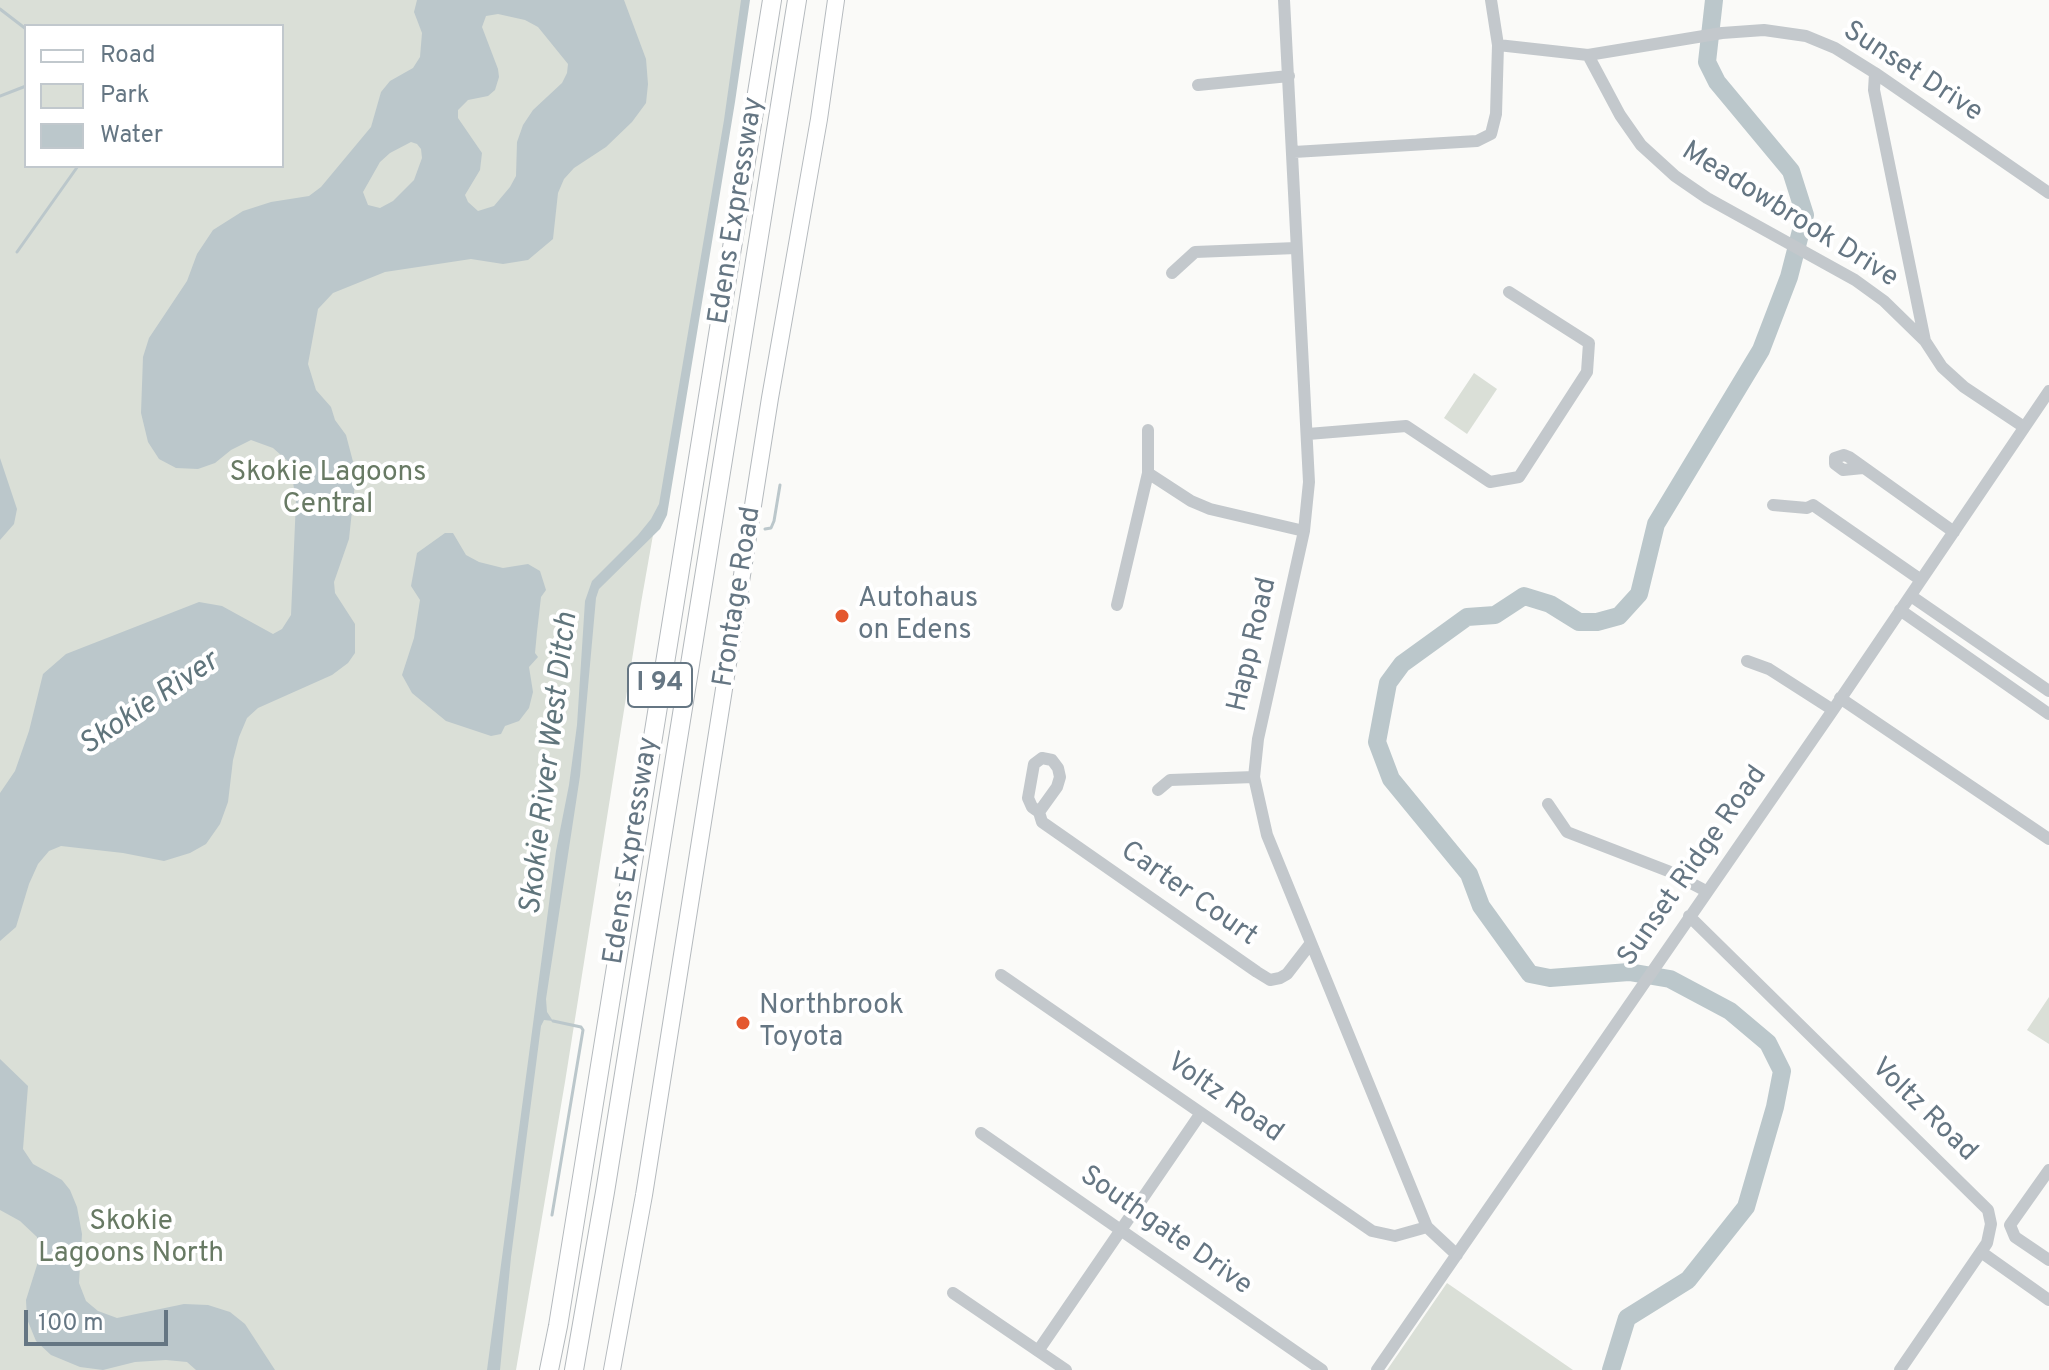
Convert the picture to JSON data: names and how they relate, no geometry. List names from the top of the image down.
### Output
{
  "streets": {
    "highway": ["Edens Expressway", "I 94"],
    "main road": ["Frontage Road"],
    "street": [
      "Sunset Drive",
      "Meadowbrook Drive",
      "Happ Road",
      "Sunset Ridge Road",
      "Carter Court",
      "Voltz Road",
      "Southgate Drive"
    ]
  },
  "crossings": [
    ["Sunset Drive", "Meadowbrook Drive"],
    ["Meadowbrook Drive", "Sunset Ridge Road"],
    ["Happ Road", "Sunset Ridge Road"],
    ["Happ Road", "Carter Court"],
    ["Happ Road", "Voltz Road"],
    ["Sunset Ridge Road", "Voltz Road"]
  ],
  "water": ["Skokie River", "Skokie River West Ditch"],
  "parks": ["Skokie Lagoons Central", "Skokie Lagoons North"],
  "places": ["Autohaus on Edens", "Northbrook Toyota"],
  "legend": ["Road", "Park", "Water"],
  "scale_bar": "100 m"
}
